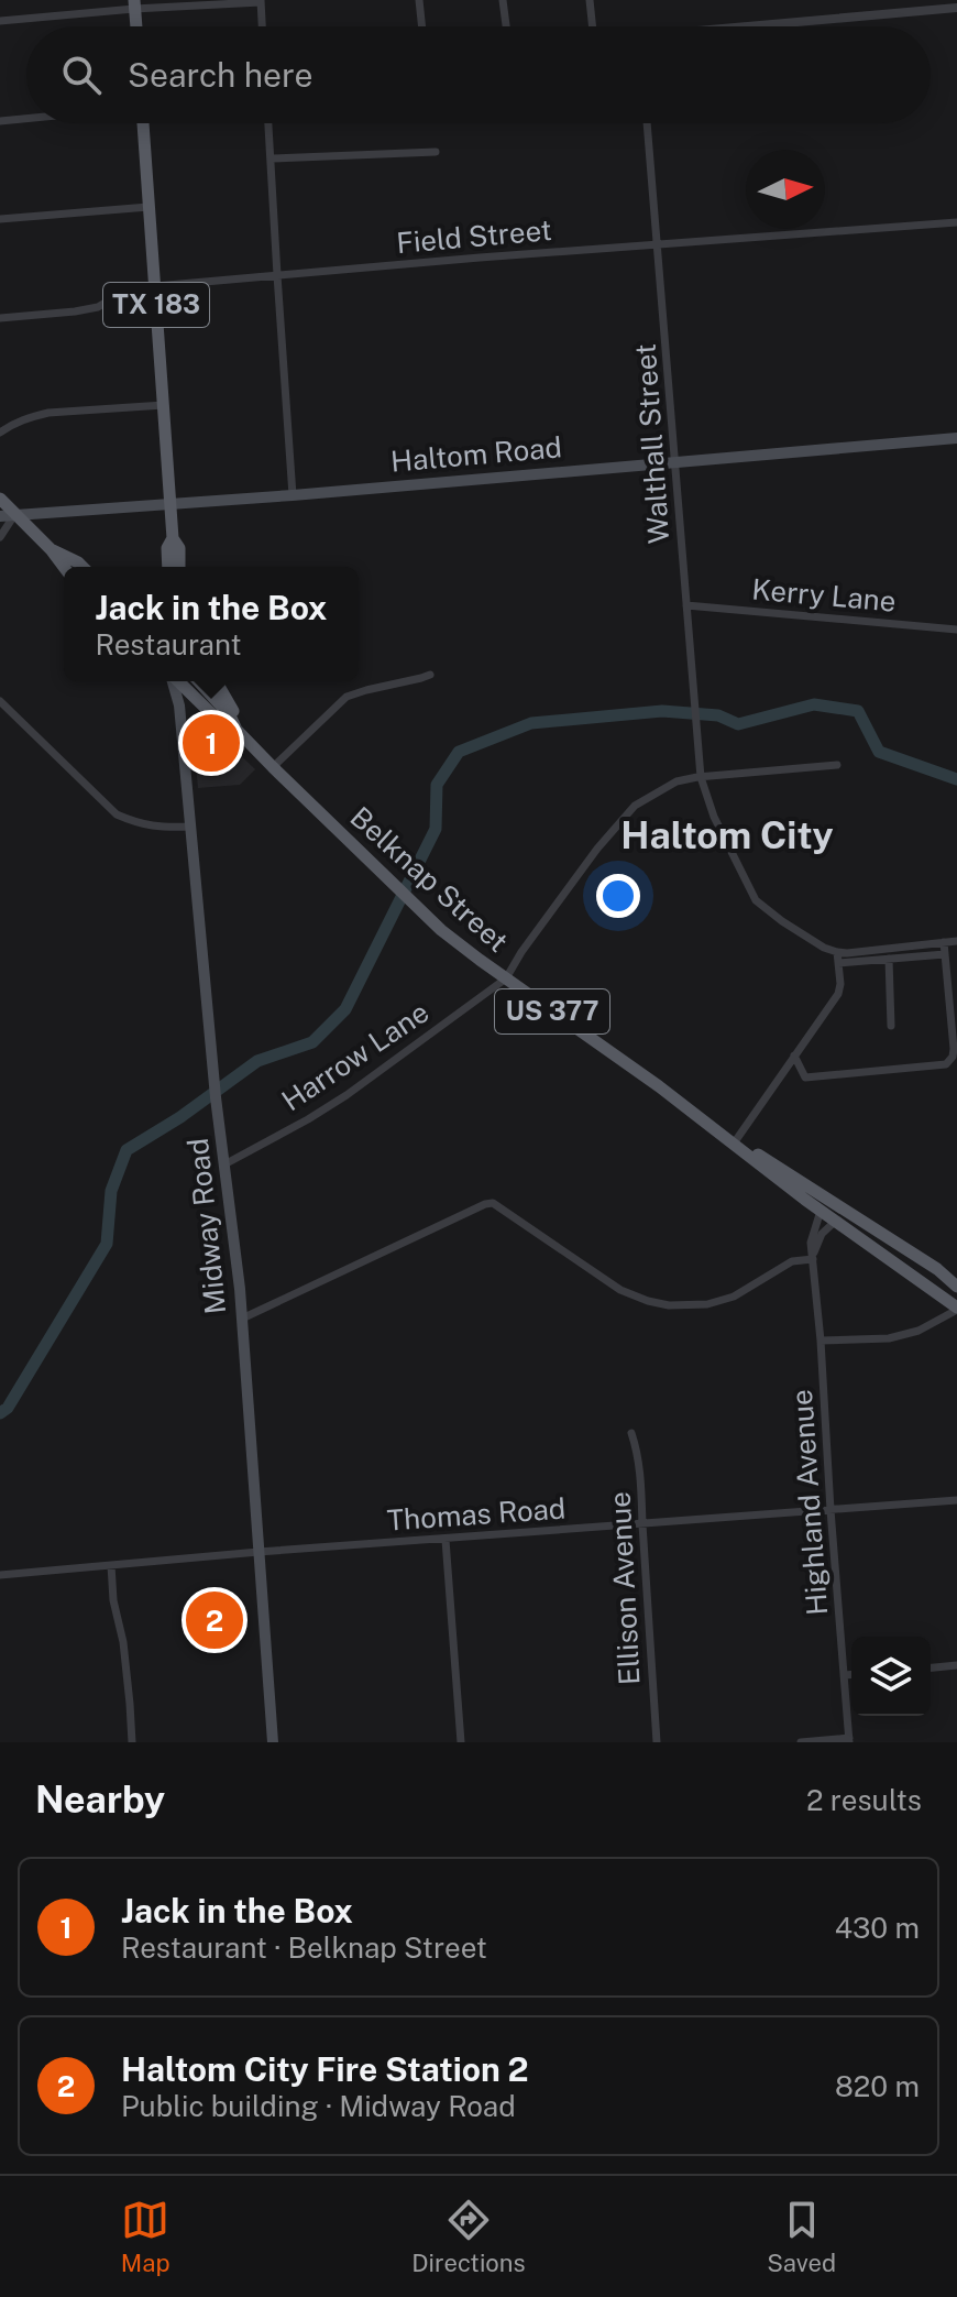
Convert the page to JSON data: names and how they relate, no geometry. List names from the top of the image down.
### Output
{
  "streets": {
    "main road": [
      "TX 183",
      "Haltom Road",
      "Belknap Street",
      "US 377",
      "Midway Road"
    ],
    "street": [
      "Field Street",
      "Walthall Street",
      "Kerry Lane",
      "Harrow Lane",
      "Highland Avenue",
      "Thomas Road",
      "Ellison Avenue"
    ]
  },
  "crossings": [
    ["Field Street", "TX 183"],
    ["Field Street", "Walthall Street"],
    ["TX 183", "Haltom Road"],
    ["Walthall Street", "Haltom Road"],
    ["Walthall Street", "Kerry Lane"],
    ["Belknap Street", "Harrow Lane"],
    ["Belknap Street", "Highland Avenue"],
    ["Harrow Lane", "Midway Road"],
    ["Midway Road", "Thomas Road"],
    ["Highland Avenue", "Thomas Road"],
    ["Thomas Road", "Ellison Avenue"]
  ],
  "districts": ["Haltom City"],
  "north": "right",
  "page": {
    "search": "Search here",
    "popup": ["Jack in the Box", "Restaurant"],
    "pins": ["1", "2"],
    "heading": ["Nearby", "2 results"],
    "list": [
      {
        "mark": "1",
        "name": "Jack in the Box",
        "note": "Restaurant · Belknap Street",
        "value": "430 m"
      },
      {
        "mark": "2",
        "name": "Haltom City Fire Station 2",
        "note": "Public building · Midway Road",
        "value": "820 m"
      }
    ],
    "nav": ["Map", "Directions", "Saved"]
  }
}
